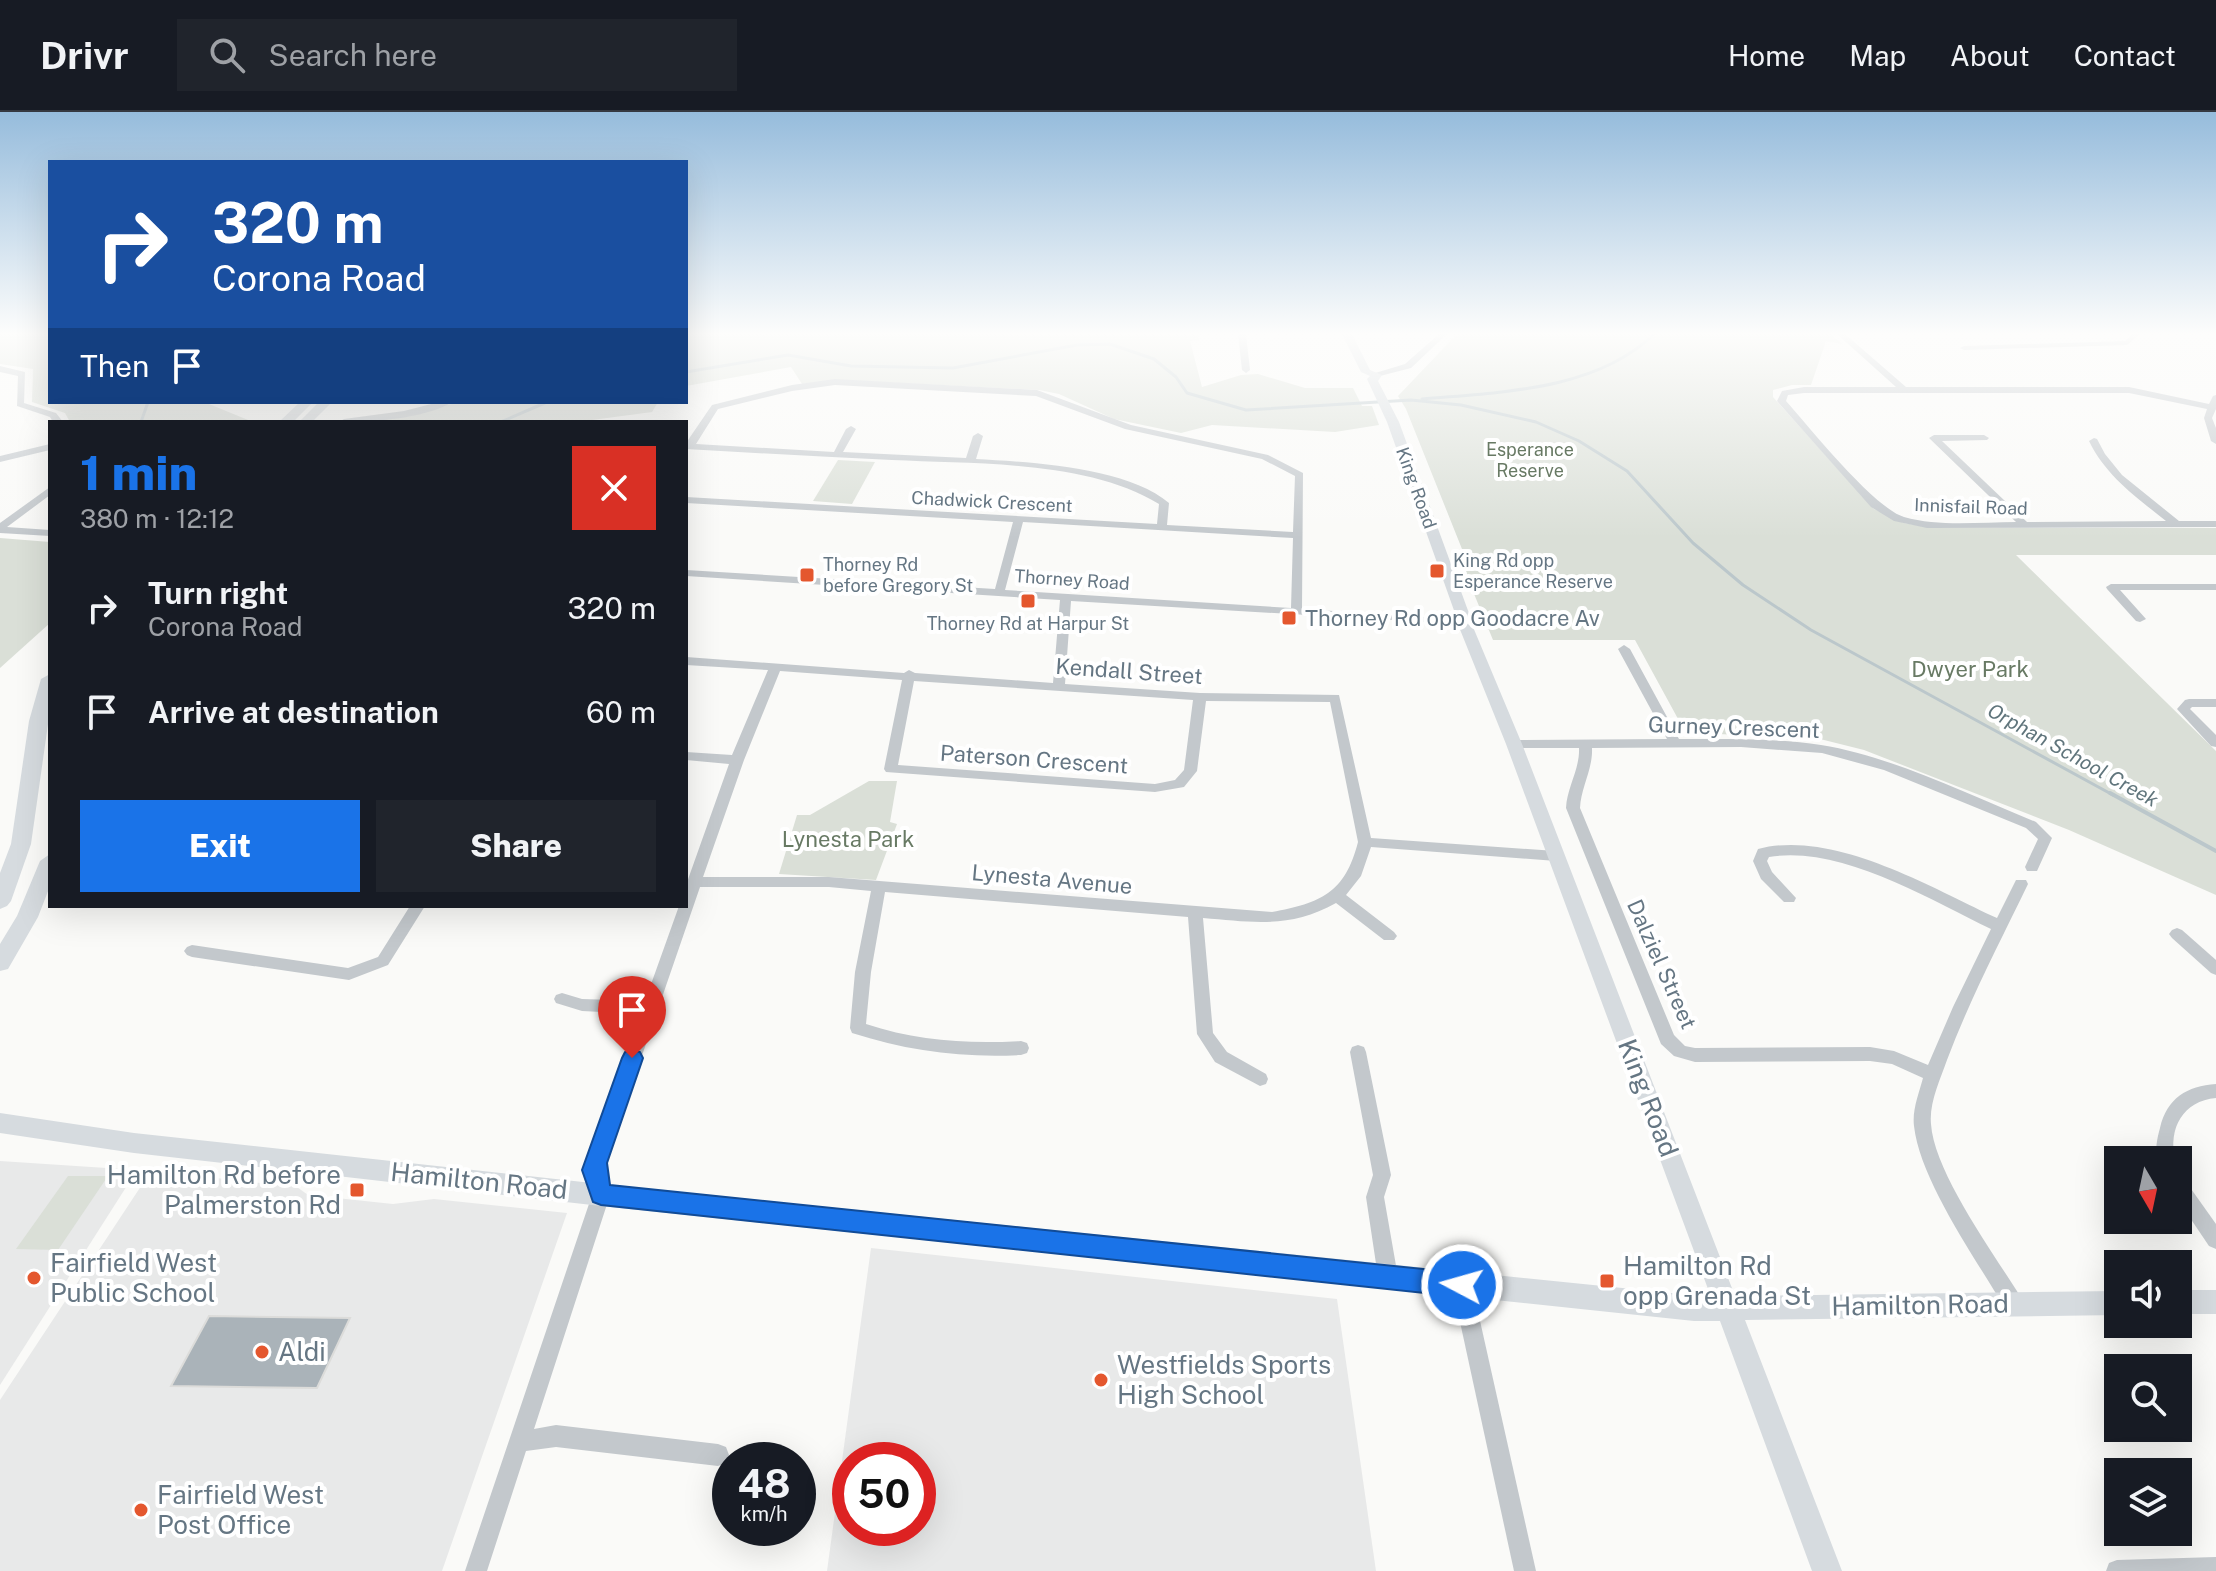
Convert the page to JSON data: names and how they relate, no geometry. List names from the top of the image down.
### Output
{
  "streets": {
    "main road": ["King Road", "Hamilton Road"],
    "street": [
      "Chadwick Crescent",
      "Innisfail Road",
      "Thorney Road",
      "Kendall Street",
      "Gurney Crescent",
      "Paterson Crescent",
      "Lynesta Avenue",
      "Dalziel Street"
    ]
  },
  "crossings": [
    ["King Road", "Thorney Road"],
    ["King Road", "Gurney Crescent"],
    ["King Road", "Hamilton Road"],
    ["Kendall Street", "Paterson Crescent"],
    ["Gurney Crescent", "Dalziel Street"]
  ],
  "water": ["Orphan School Creek"],
  "parks": ["Esperance Reserve", "Dwyer Park", "Lynesta Park"],
  "places": {
    "transit": [
      "King Rd opp Esperance Reserve",
      "Thorney Rd before Gregory St",
      "Thorney Rd at Harpur St",
      "Thorney Rd opp Goodacre Av",
      "Hamilton Rd before Palmerston Rd",
      "Hamilton Rd opp Grenada St"
    ],
    "other": [
      "Fairfield West Public School",
      "Aldi",
      "Westfields Sports High School",
      "Fairfield West Post Office"
    ]
  },
  "north": "bottom",
  "page": {
    "header": "Drivr",
    "search": "Search here",
    "nav": [
      "Home",
      "Map",
      "About",
      "Contact"
    ],
    "turn": ["320 m", "Corona Road"],
    "then": "Then",
    "heading": ["1 min", "380 m · 12:12"],
    "list": [
      {
        "name": "Turn right",
        "note": "Corona Road",
        "value": "320 m"
      },
      {
        "name": "Arrive at destination",
        "value": "60 m"
      }
    ],
    "buttons": ["Exit", "Share"],
    "speed": "48 km/h",
    "limit": "50"
  }
}
